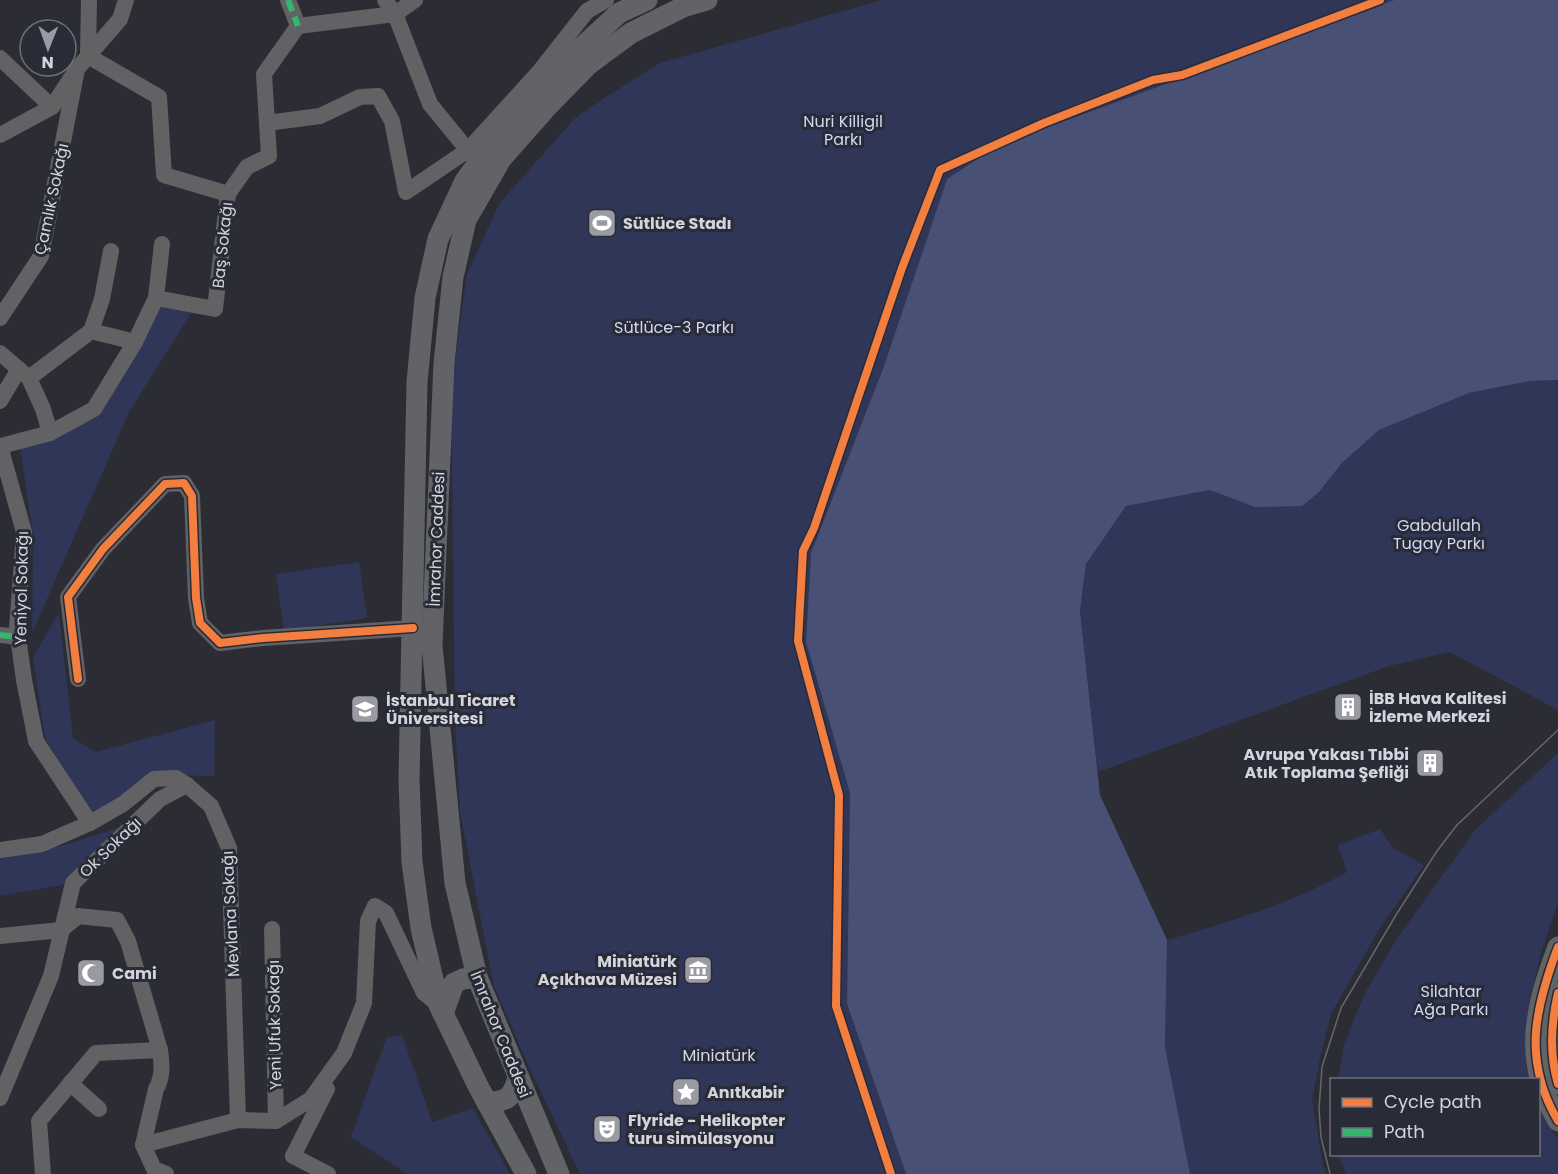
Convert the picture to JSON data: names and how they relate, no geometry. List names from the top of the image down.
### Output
{
  "streets": {
    "main road": ["İmrahor Caddesi"],
    "street": [
      "Çamlık Sokağı",
      "Baş Sokağı",
      "Yeniyol Sokağı",
      "Ok Sokağı",
      "Mevlana Sokağı",
      "Yeni Ufuk Sokağı"
    ]
  },
  "crossings": [
    ["Yeniyol Sokağı", "Mevlana Sokağı"],
    ["Ok Sokağı", "Mevlana Sokağı"]
  ],
  "parks": [
    "Nuri Killigil Parkı",
    "Sütlüce-3 Parkı",
    "Gabdullah Tugay Parkı",
    "Silahtar Ağa Parkı",
    "Miniatürk"
  ],
  "places": {
    "sports": ["Sütlüce Stadı"],
    "building": ["İBB Hava Kalitesi İzleme Merkezi", "Avrupa Yakası Tıbbi Atık Toplama Şefliği"],
    "school or university": ["İstanbul Ticaret Üniversitesi"],
    "museum": ["Miniatürk Açıkhava Müzesi"],
    "mosque": ["Cami"],
    "place": ["Anıtkabir"],
    "theatre": ["Flyride - Helikopter turu simülasyonu"]
  },
  "legend": ["Cycle path", "Path"],
  "north": "bottom"
}
